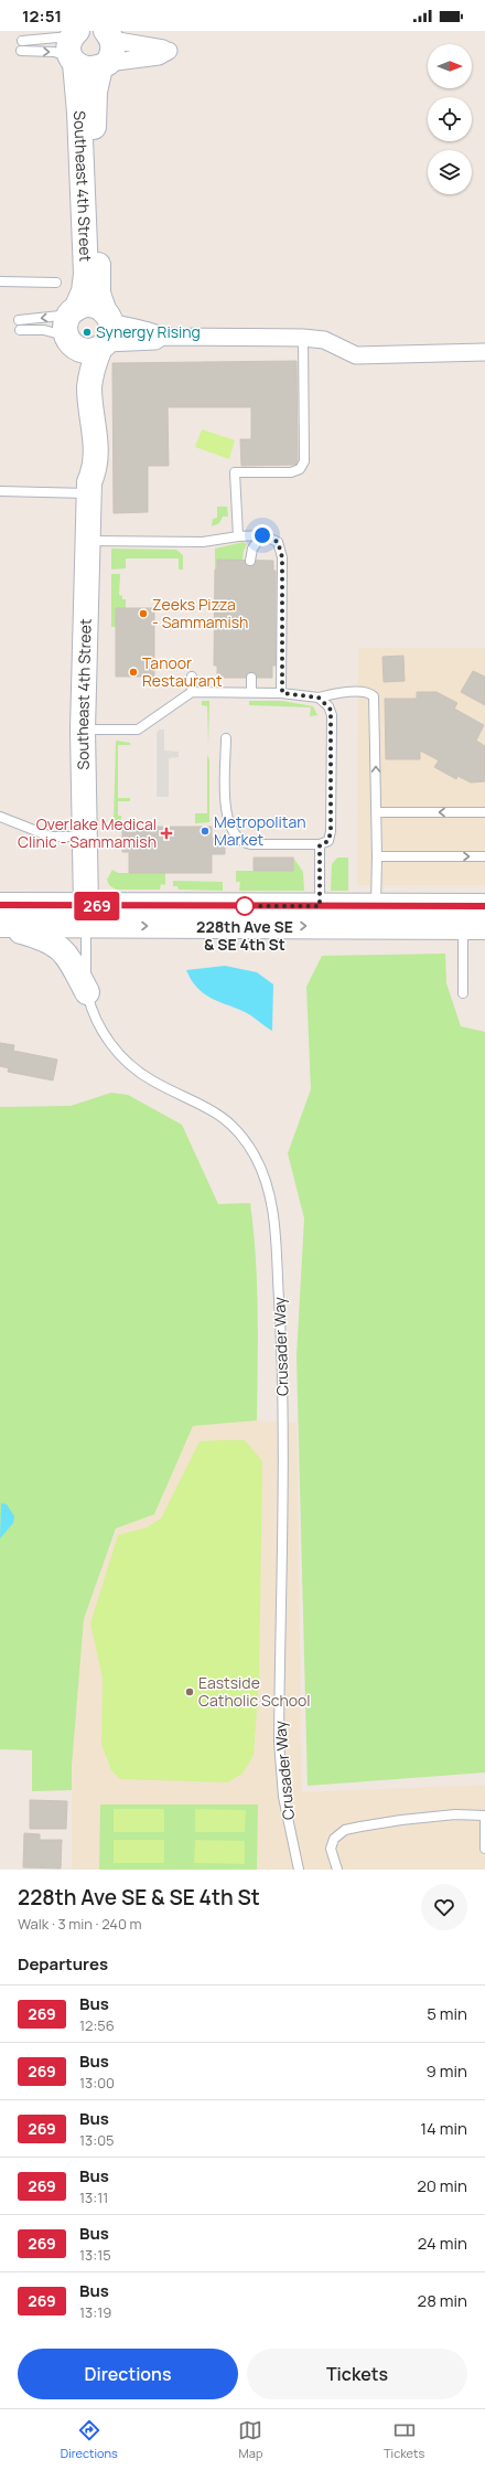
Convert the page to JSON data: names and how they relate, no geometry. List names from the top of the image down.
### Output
{
  "streets": {
    "street": ["Southeast 4th Street"],
    "lane": ["Crusader Way"]
  },
  "crossings": [
    ["Southeast 4th Street", "Crusader Way"]
  ],
  "places": {
    "other": [
      "Synergy Rising",
      "Zeeks Pizza - Sammamish",
      "Tanoor Restaurant",
      "Metropolitan Market",
      "228th Ave SE & SE 4th St",
      "Eastside Catholic School"
    ],
    "health": ["Overlake Medical Clinic - Sammamish"]
  },
  "lines": ["bus line 269"],
  "north": "right",
  "page": {
    "status": "12:51",
    "on_map": "269",
    "heading": [
      ["228th Ave SE & SE 4th St", "Walk · 3 min · 240 m"],
      "Departures"
    ],
    "list": [
      {
        "mark": "269",
        "name": "Bus",
        "note": "12:56",
        "value": "5 min"
      },
      {
        "mark": "269",
        "name": "Bus",
        "note": "13:00",
        "value": "9 min"
      },
      {
        "mark": "269",
        "name": "Bus",
        "note": "13:05",
        "value": "14 min"
      },
      {
        "mark": "269",
        "name": "Bus",
        "note": "13:11",
        "value": "20 min"
      },
      {
        "mark": "269",
        "name": "Bus",
        "note": "13:15",
        "value": "24 min"
      },
      {
        "mark": "269",
        "name": "Bus",
        "note": "13:19",
        "value": "28 min"
      }
    ],
    "buttons": ["Directions", "Tickets"],
    "tabs": ["Directions", "Map", "Tickets"]
  }
}
